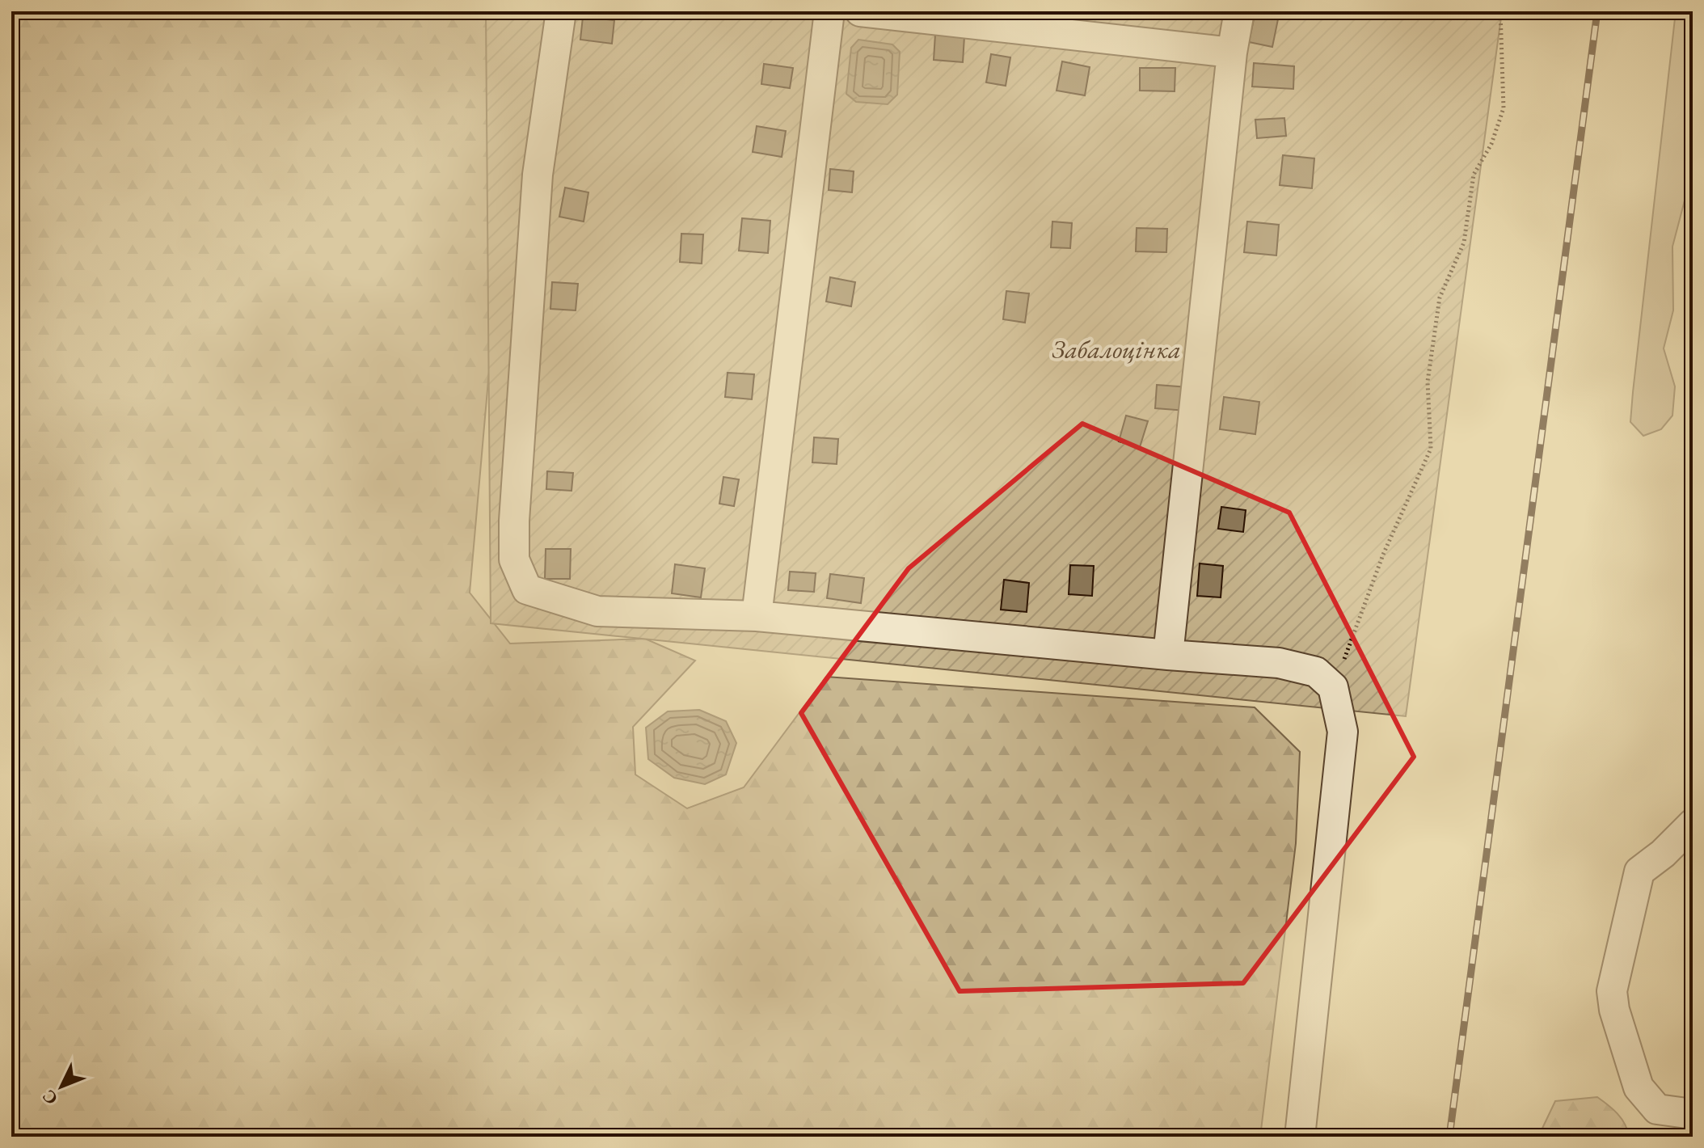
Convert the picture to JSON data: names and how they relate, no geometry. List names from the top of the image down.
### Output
{
  "parks": ["Забалоцінка"],
  "north": "bottom left"
}
